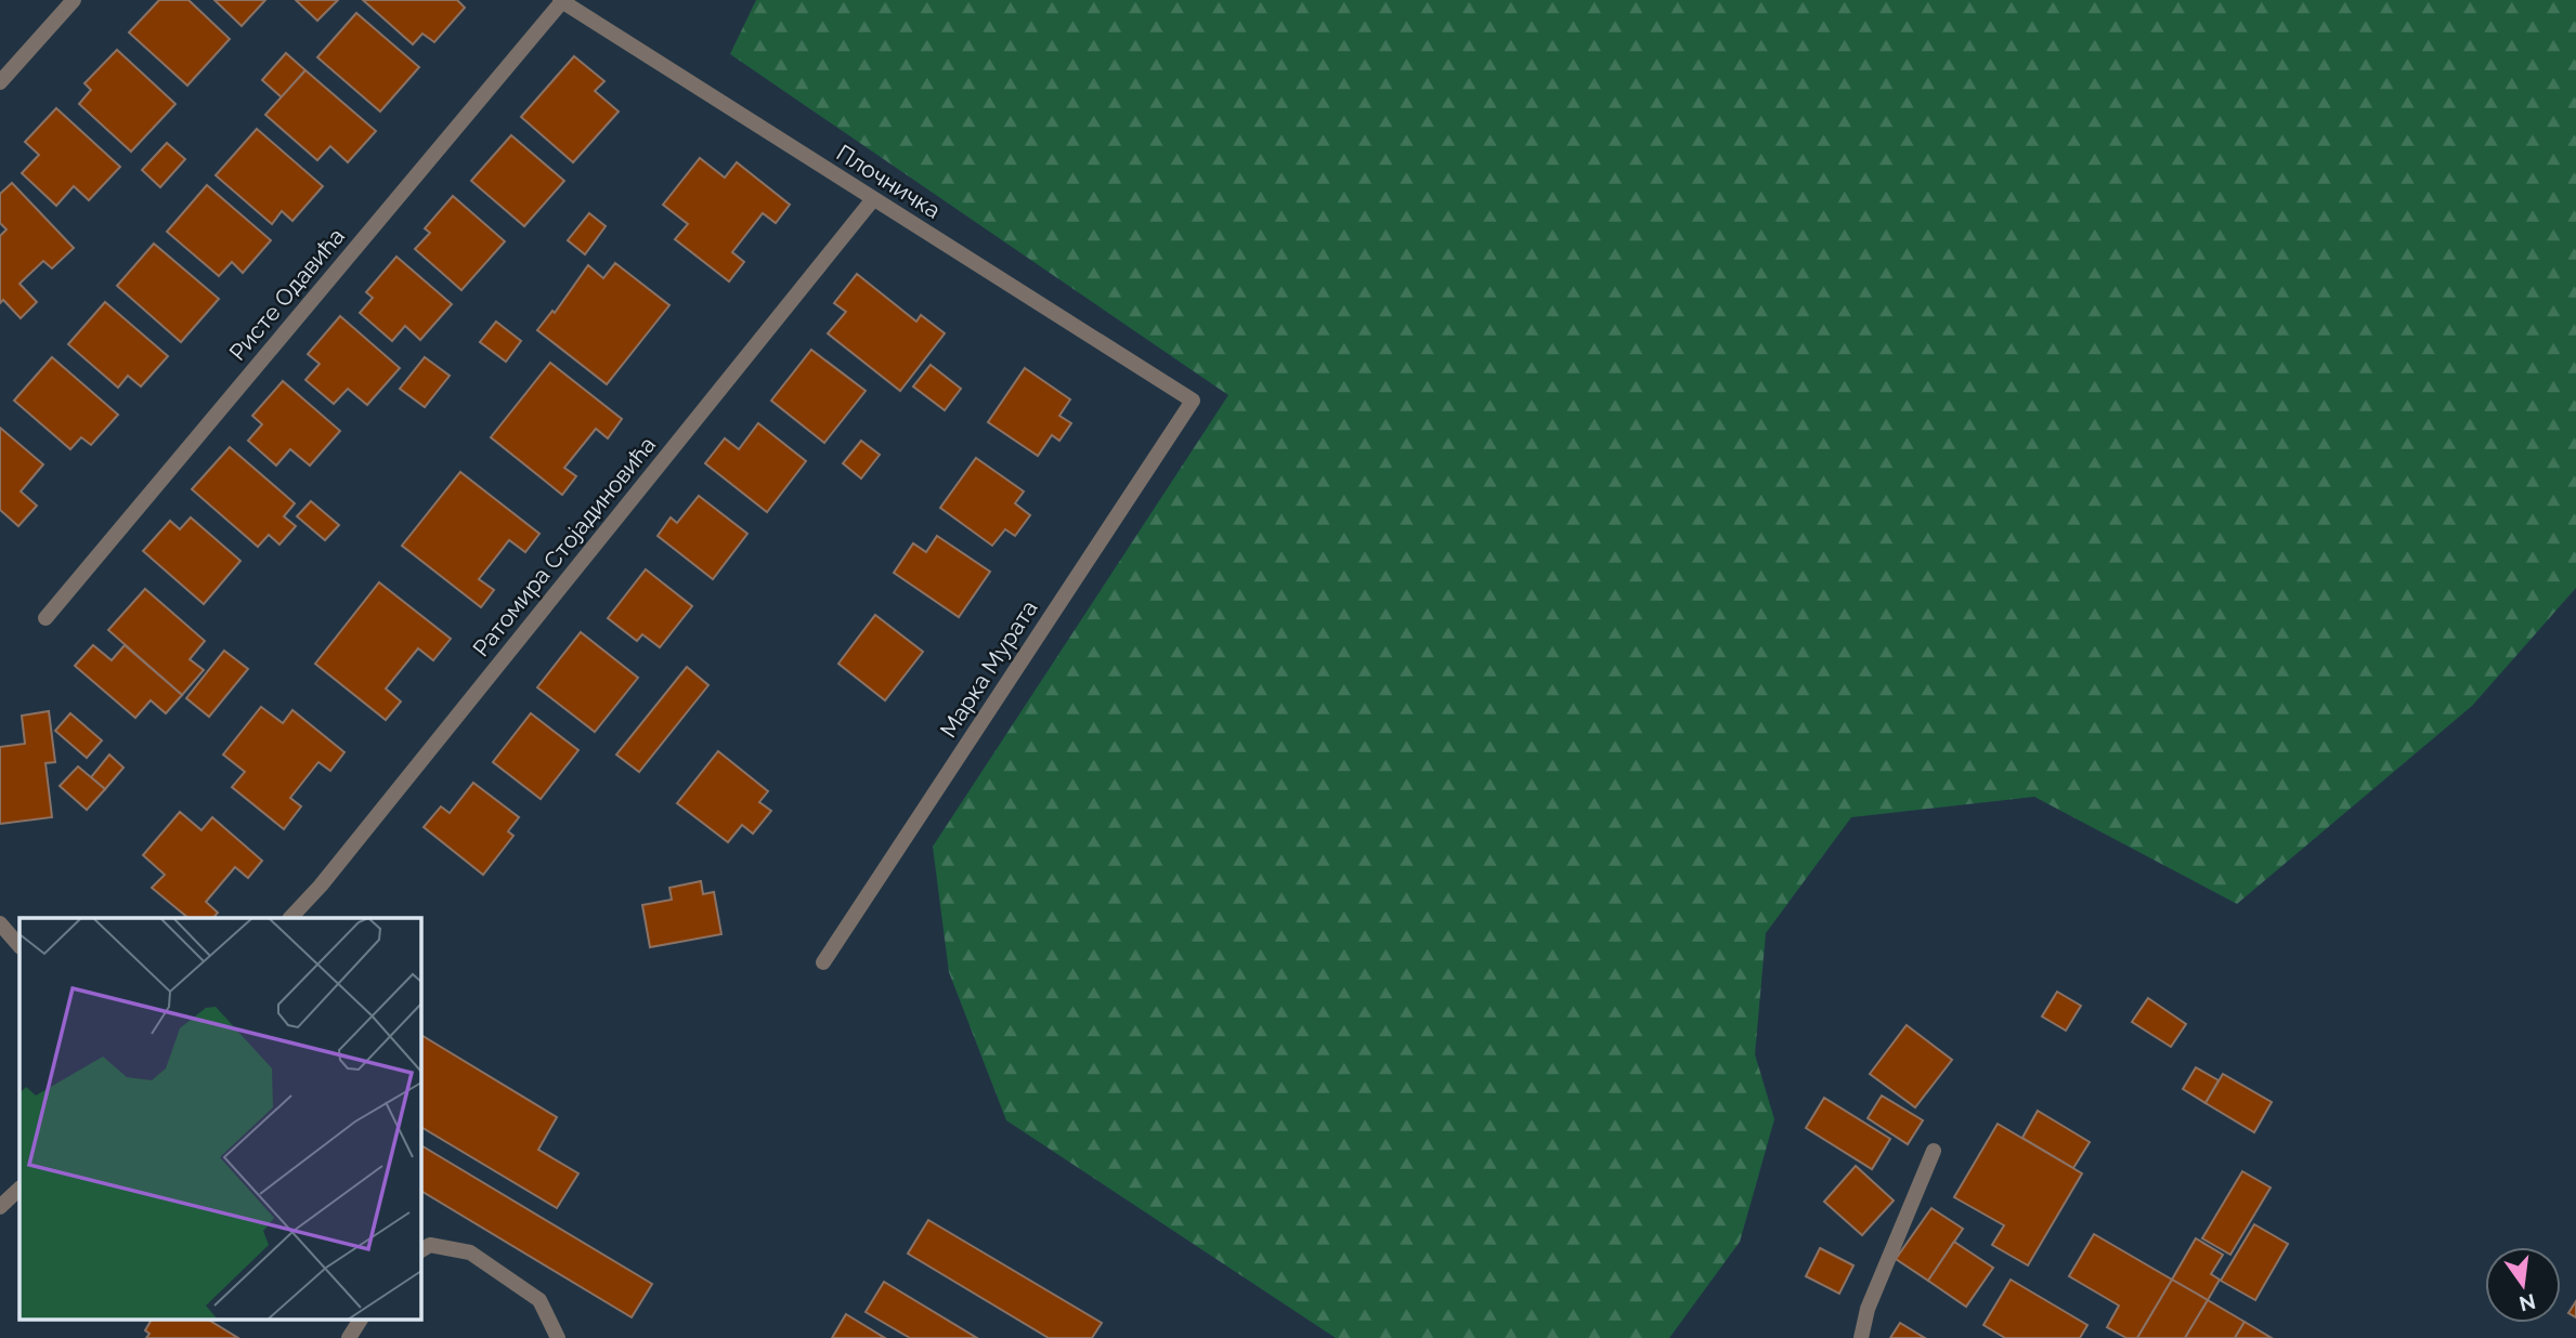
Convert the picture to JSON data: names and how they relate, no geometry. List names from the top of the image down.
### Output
{
  "streets": {
    "street": [
      "Плочничка",
      "Ристе Одавића",
      "Ратомира Стојадиновића",
      "Марка Мурата"
    ]
  },
  "crossings": [
    ["Плочничка", "Ристе Одавића"],
    ["Плочничка", "Ратомира Стојадиновића"],
    ["Плочничка", "Марка Мурата"]
  ],
  "north": "bottom"
}
